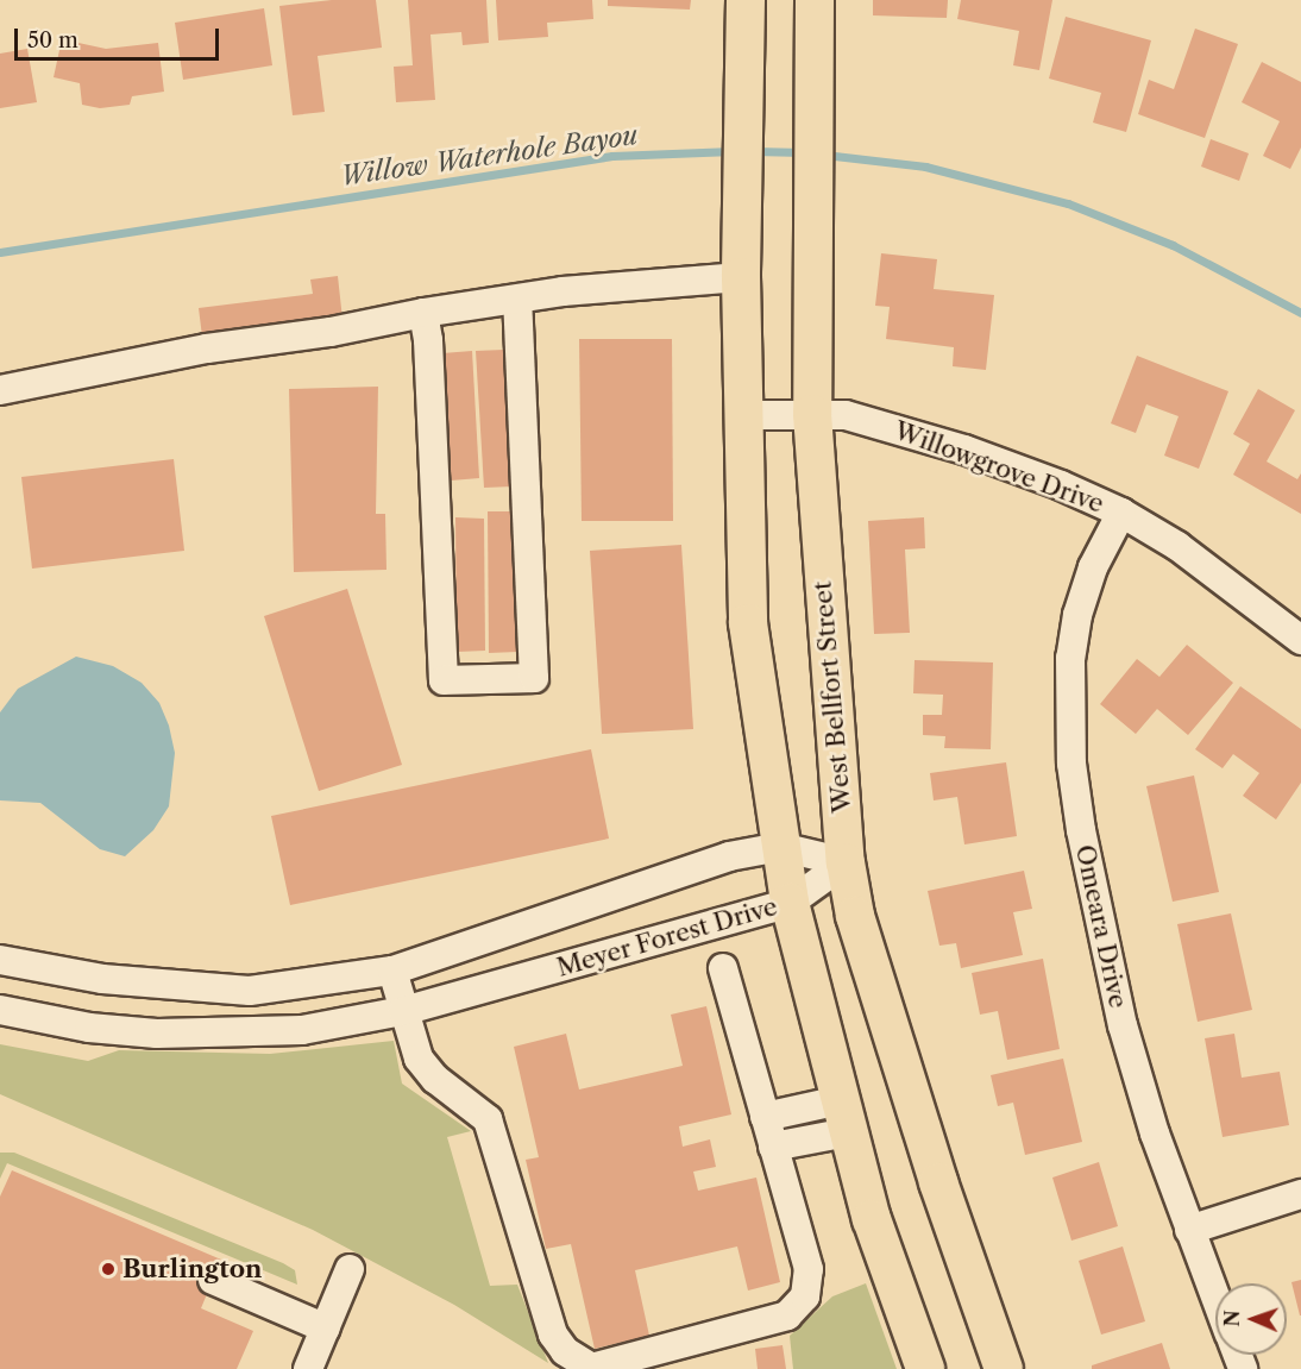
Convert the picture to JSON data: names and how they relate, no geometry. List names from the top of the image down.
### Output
{
  "streets": {
    "main road": ["West Bellfort Street"],
    "street": ["Willowgrove Drive", "Omeara Drive", "Meyer Forest Drive"]
  },
  "crossings": [
    ["Willowgrove Drive", "West Bellfort Street"],
    ["Willowgrove Drive", "Omeara Drive"],
    ["West Bellfort Street", "Meyer Forest Drive"]
  ],
  "water": ["Willow Waterhole Bayou"],
  "places": ["Burlington"],
  "scale_bar": "50 m",
  "north": "left"
}
